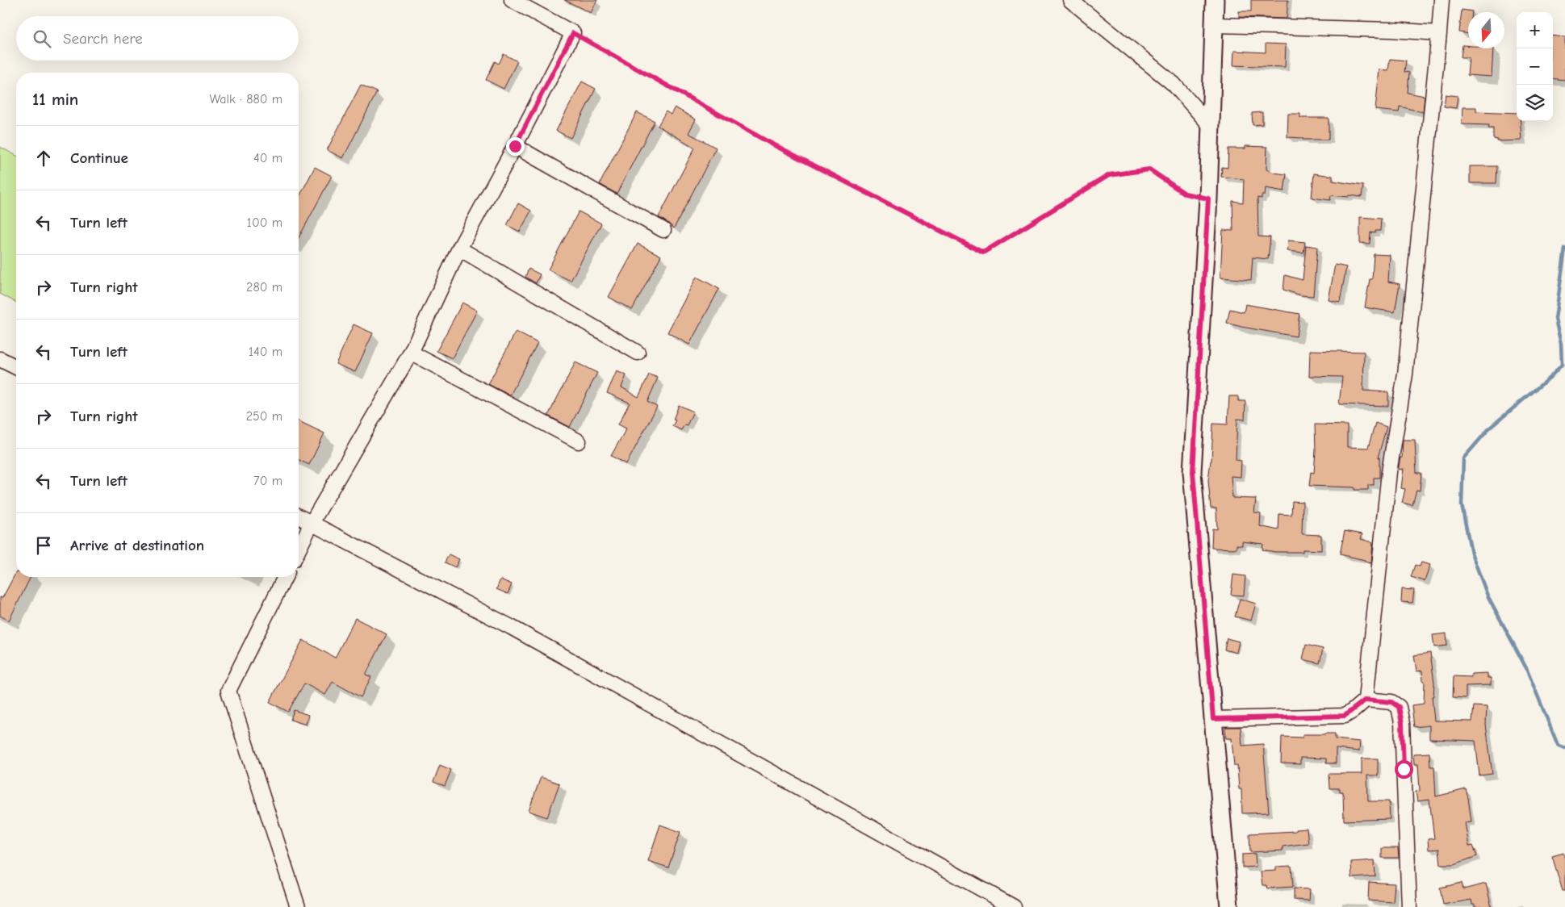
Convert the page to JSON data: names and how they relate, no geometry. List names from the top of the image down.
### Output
{
  "north": "bottom",
  "page": {
    "map_buttons": ["+", "−"],
    "search": "Search here",
    "heading": ["11 min", "Walk · 880 m"],
    "list": [
      ["Continue", "40 m"],
      ["Turn left", "100 m"],
      ["Turn right", "280 m"],
      ["Turn left", "140 m"],
      ["Turn right", "250 m"],
      ["Turn left", "70 m"],
      "Arrive at destination"
    ]
  }
}
